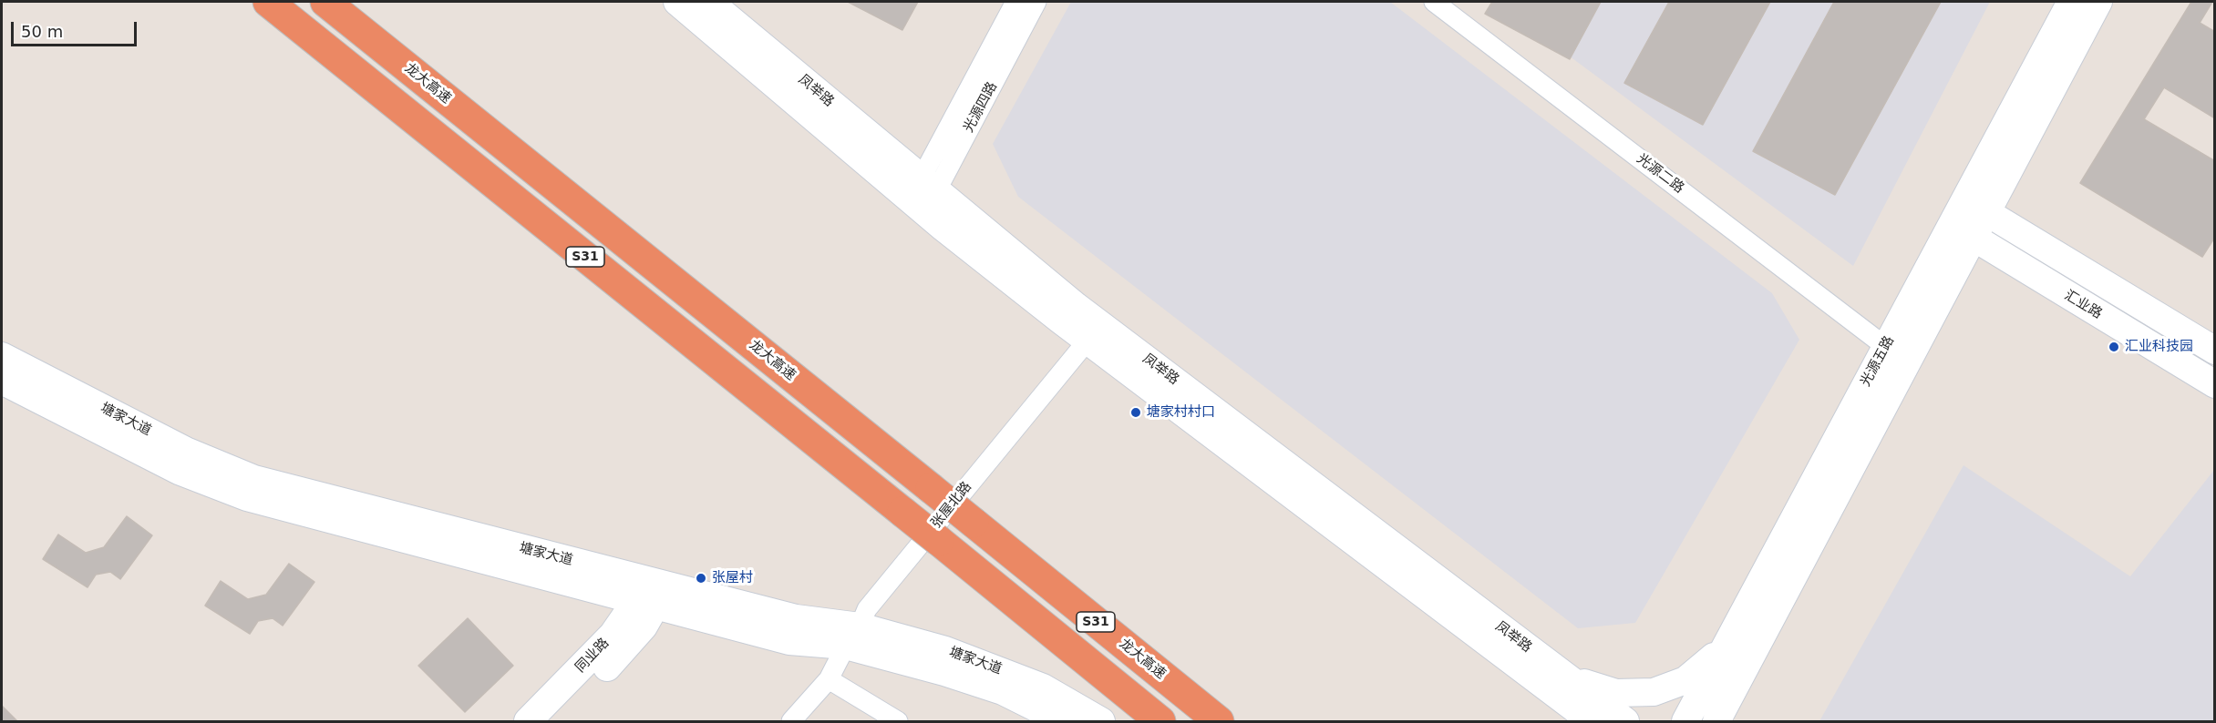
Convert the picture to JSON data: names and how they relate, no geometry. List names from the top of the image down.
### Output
{
  "streets": {
    "highway": ["龙大高速", "S31"],
    "street": [
      "凤举路",
      "光源四路",
      "光源二路",
      "汇业路",
      "光源五路",
      "塘家大道",
      "张屋北路",
      "同业路"
    ]
  },
  "crossings": [
    ["凤举路", "光源四路"],
    ["凤举路", "张屋北路"],
    ["光源二路", "光源五路"],
    ["汇业路", "光源五路"],
    ["塘家大道", "张屋北路"],
    ["塘家大道", "同业路"]
  ],
  "places": ["汇业科技园", "塘家村村口", "张屋村"],
  "scale_bar": "50 m"
}
